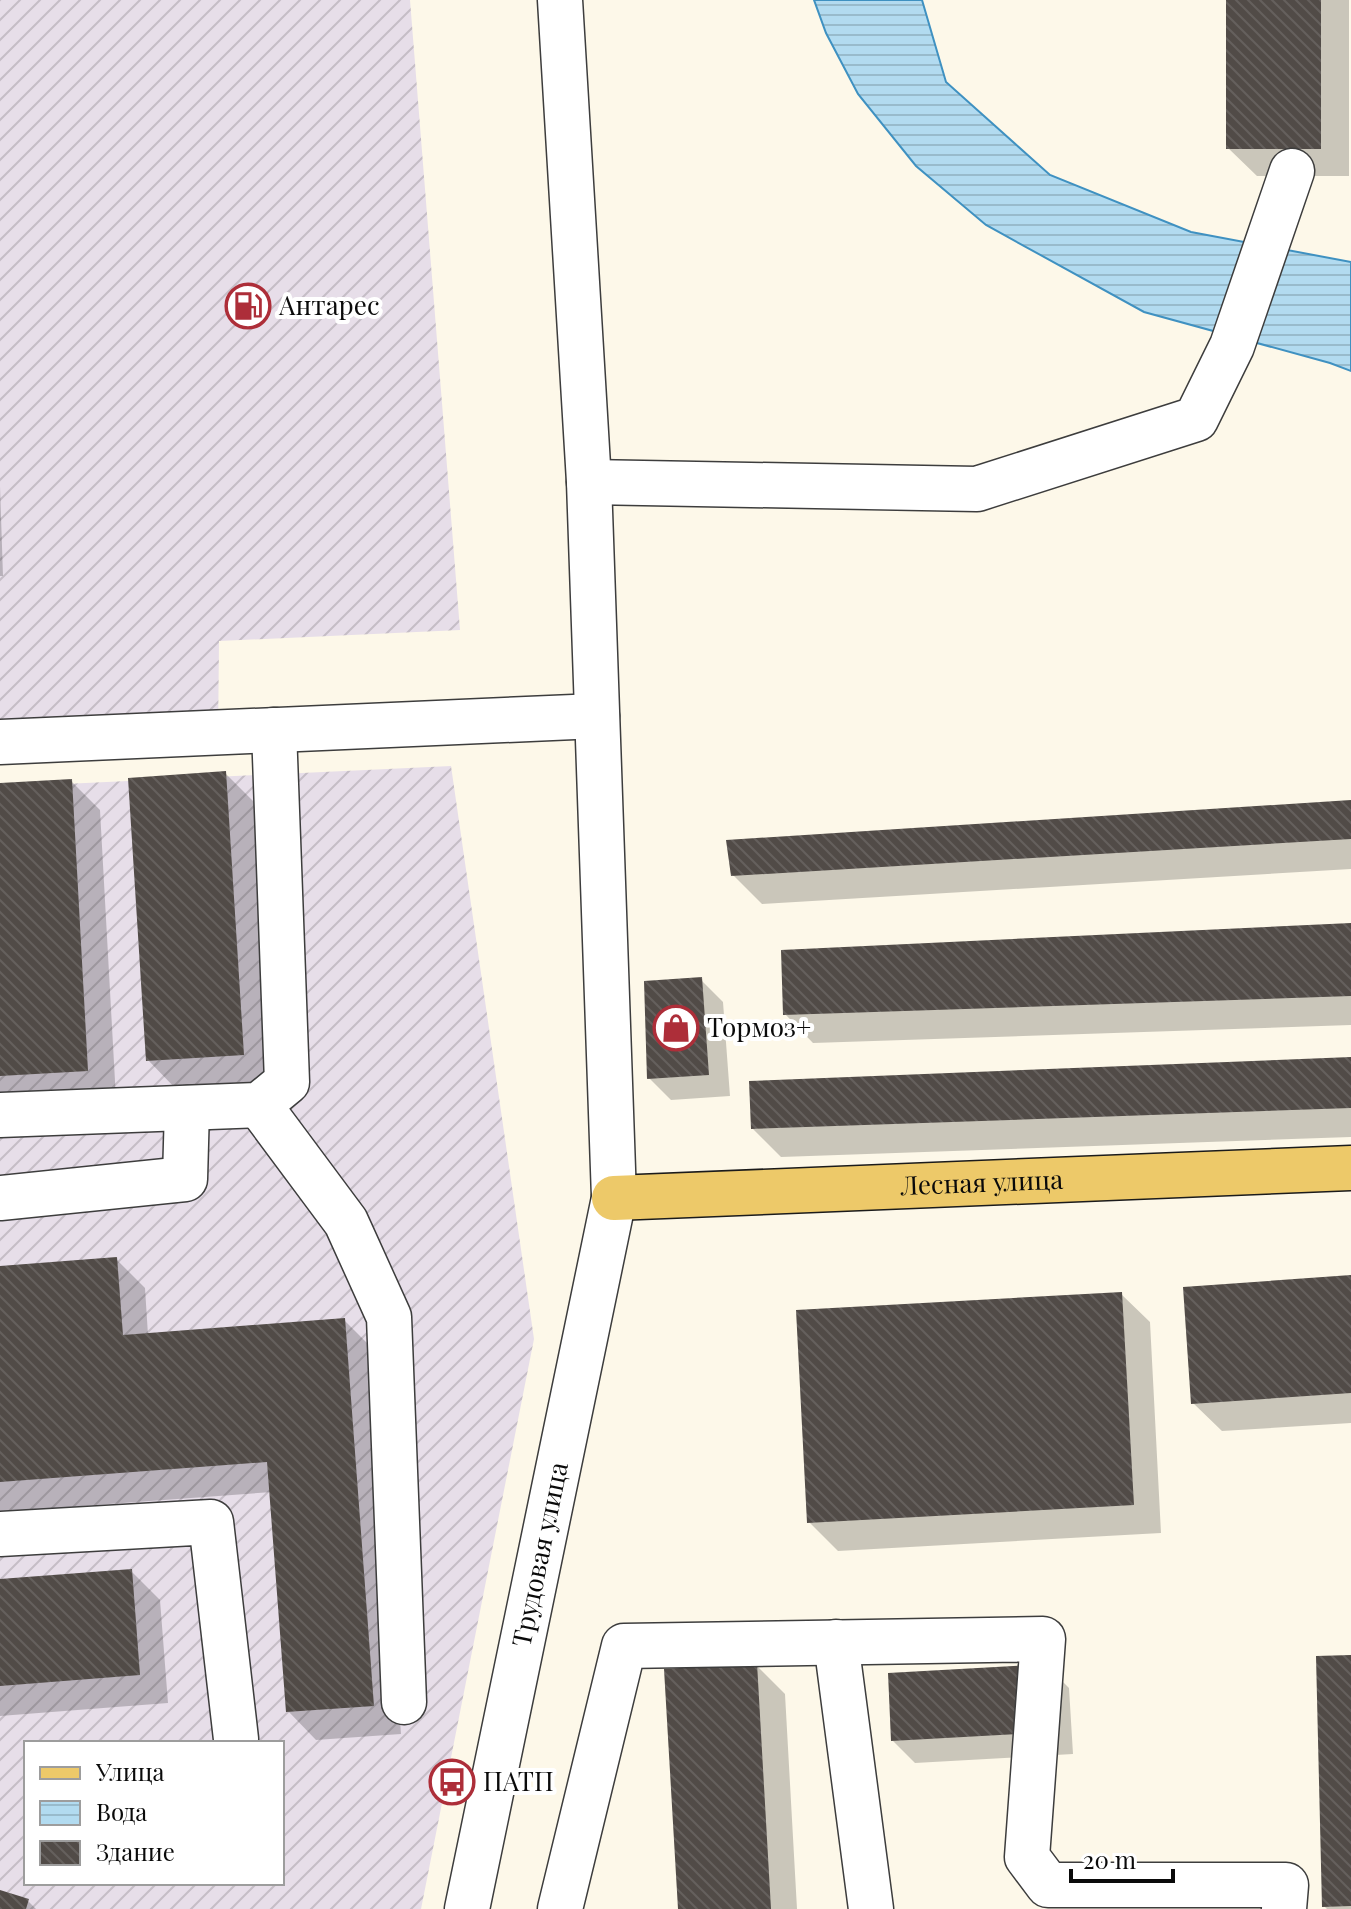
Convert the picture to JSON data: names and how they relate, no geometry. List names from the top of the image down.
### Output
{
  "streets": {
    "main road": ["Лесная улица"],
    "street": ["Трудовая улица"]
  },
  "crossings": [
    ["Лесная улица", "Трудовая улица"]
  ],
  "places": {
    "fuel station": ["Антарес"],
    "shop": ["Тормоз+"],
    "bus stop": ["ПАТП"]
  },
  "legend": ["Улица", "Вода", "Здание"],
  "scale_bar": "20 m"
}
